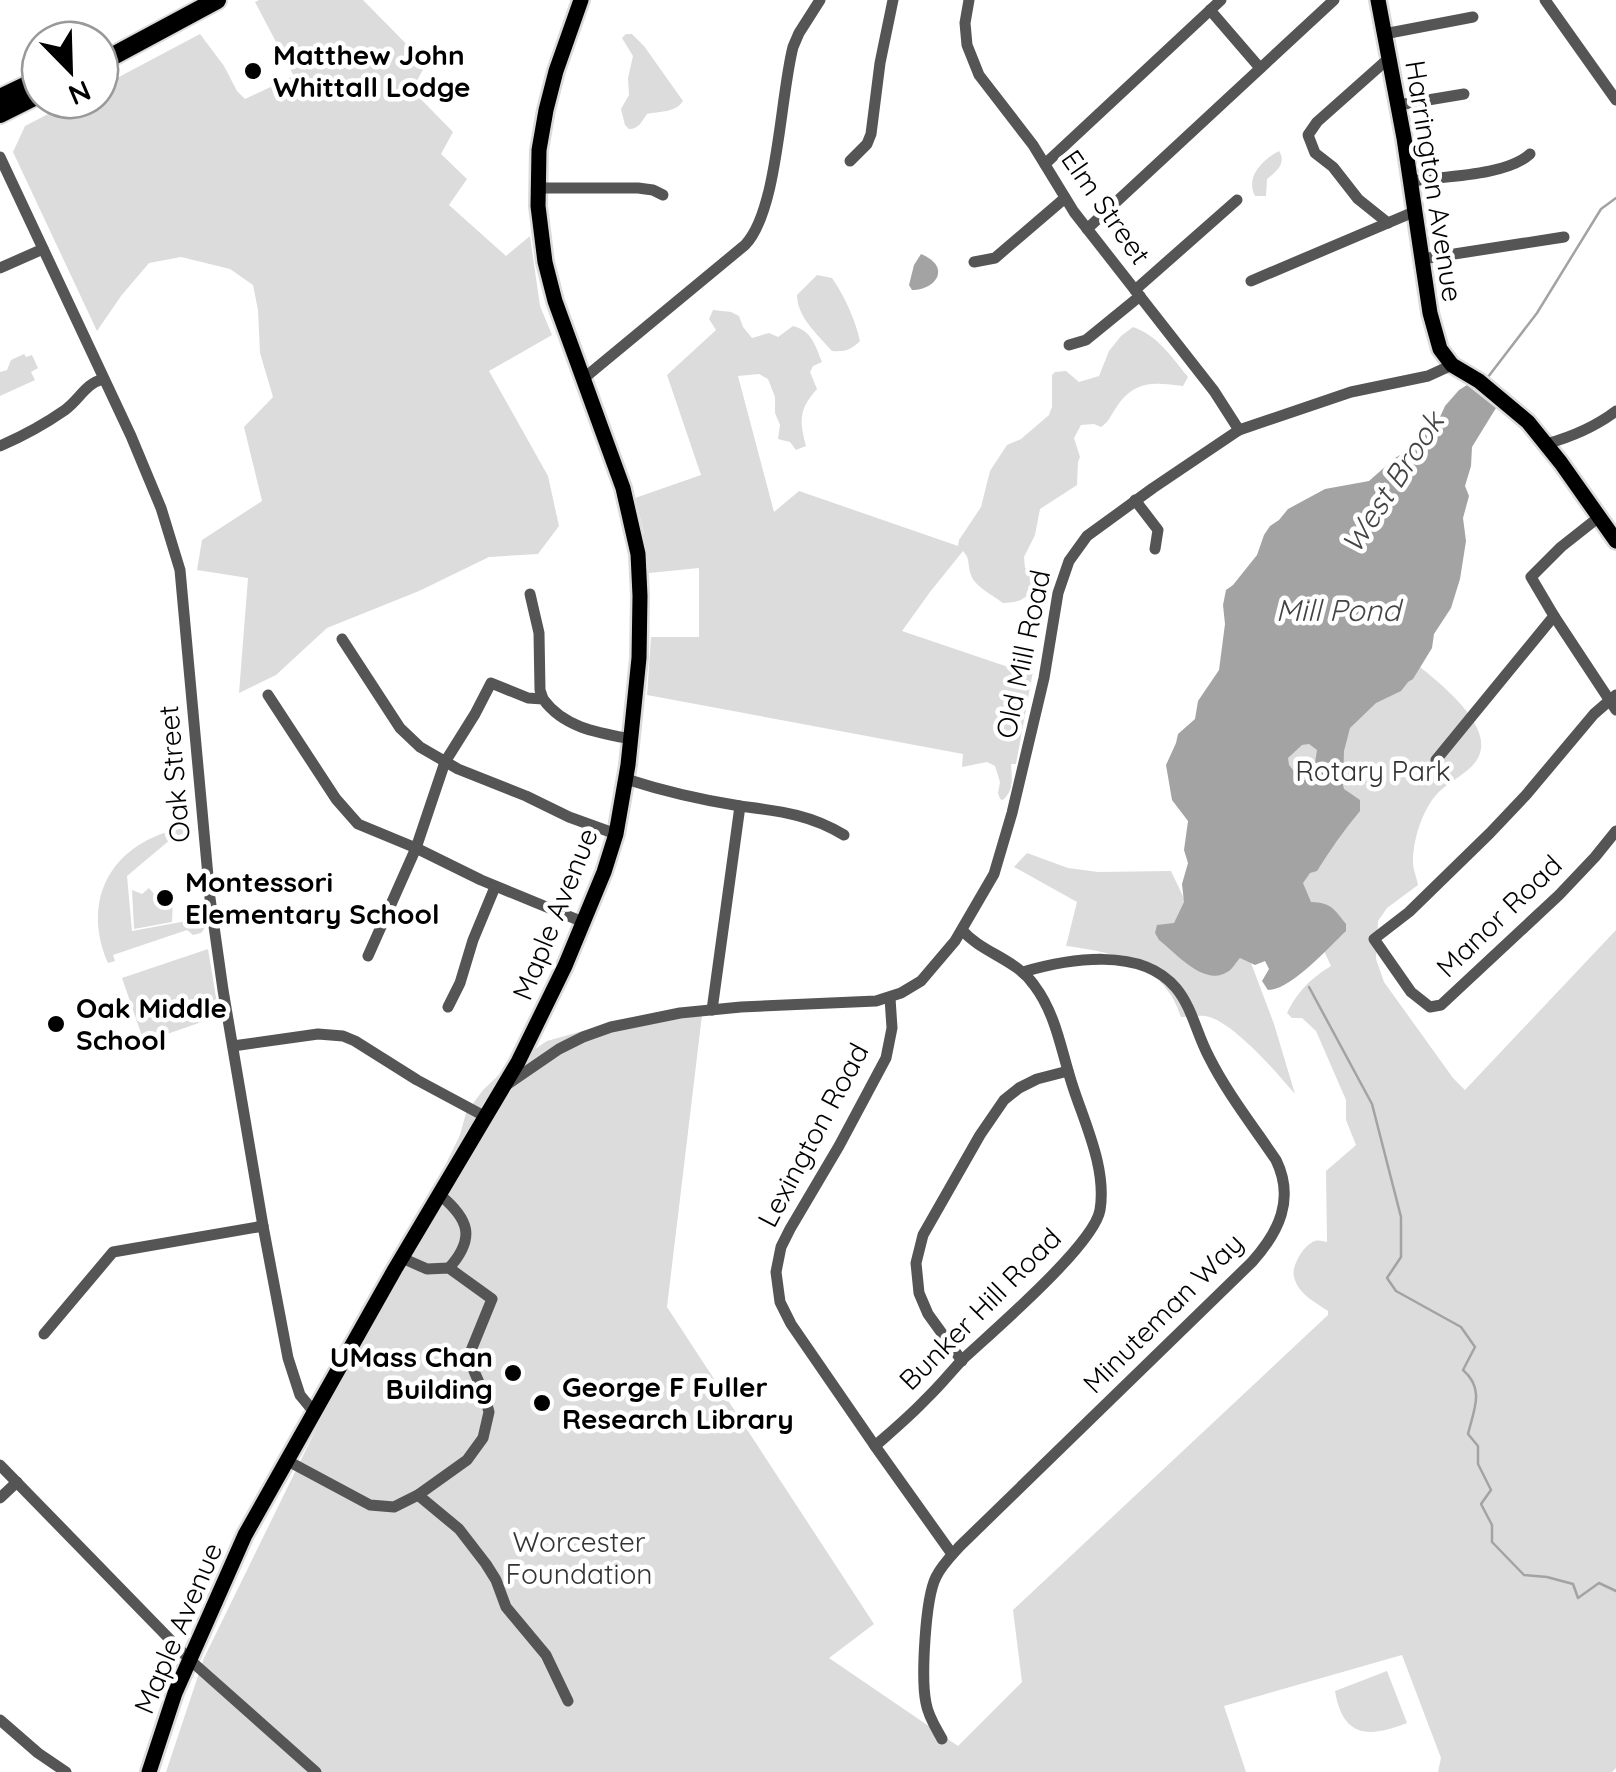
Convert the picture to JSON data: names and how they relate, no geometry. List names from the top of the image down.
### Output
{
  "streets": {
    "main road": ["Harrington Avenue", "Maple Avenue"],
    "street": [
      "Elm Street",
      "Old Mill Road",
      "Oak Street",
      "Manor Road",
      "Lexington Road",
      "Bunker Hill Road",
      "Minuteman Way"
    ]
  },
  "crossings": [
    ["Harrington Avenue", "Old Mill Road"],
    ["Elm Street", "Old Mill Road"],
    ["Old Mill Road", "Maple Avenue"],
    ["Old Mill Road", "Lexington Road"],
    ["Old Mill Road", "Bunker Hill Road"],
    ["Oak Street", "Maple Avenue"],
    ["Lexington Road", "Bunker Hill Road"],
    ["Bunker Hill Road", "Minuteman Way"]
  ],
  "water": ["West Brook", "Mill Pond"],
  "parks": ["Rotary Park", "Worcester Foundation"],
  "places": [
    "Matthew John Whittall Lodge",
    "Montessori Elementary School",
    "Oak Middle School",
    "UMass Chan Building",
    "George F Fuller Research Library"
  ],
  "north": "bottom right"
}
